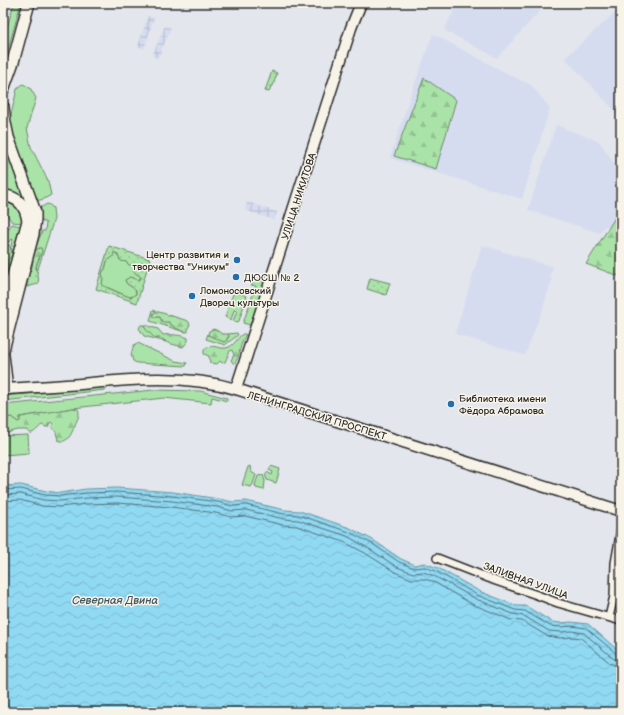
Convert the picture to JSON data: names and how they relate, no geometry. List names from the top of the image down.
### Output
{
  "streets": {
    "main road": ["УЛИЦА НИКИТОВА", "ЛЕНИНГРАДСКИЙ ПРОСПЕКТ"],
    "street": ["ЗАЛИВНАЯ УЛИЦА"]
  },
  "crossings": [
    ["УЛИЦА НИКИТОВА", "ЛЕНИНГРАДСКИЙ ПРОСПЕКТ"]
  ],
  "water": ["Северная Двина"],
  "places": [
    "Центр развития и творчества \"Уникум\"",
    "ДЮСШ № 2",
    "Ломоносовский Дворец культуры",
    "Библиотека имени Фёдора Абрамова"
  ]
}
